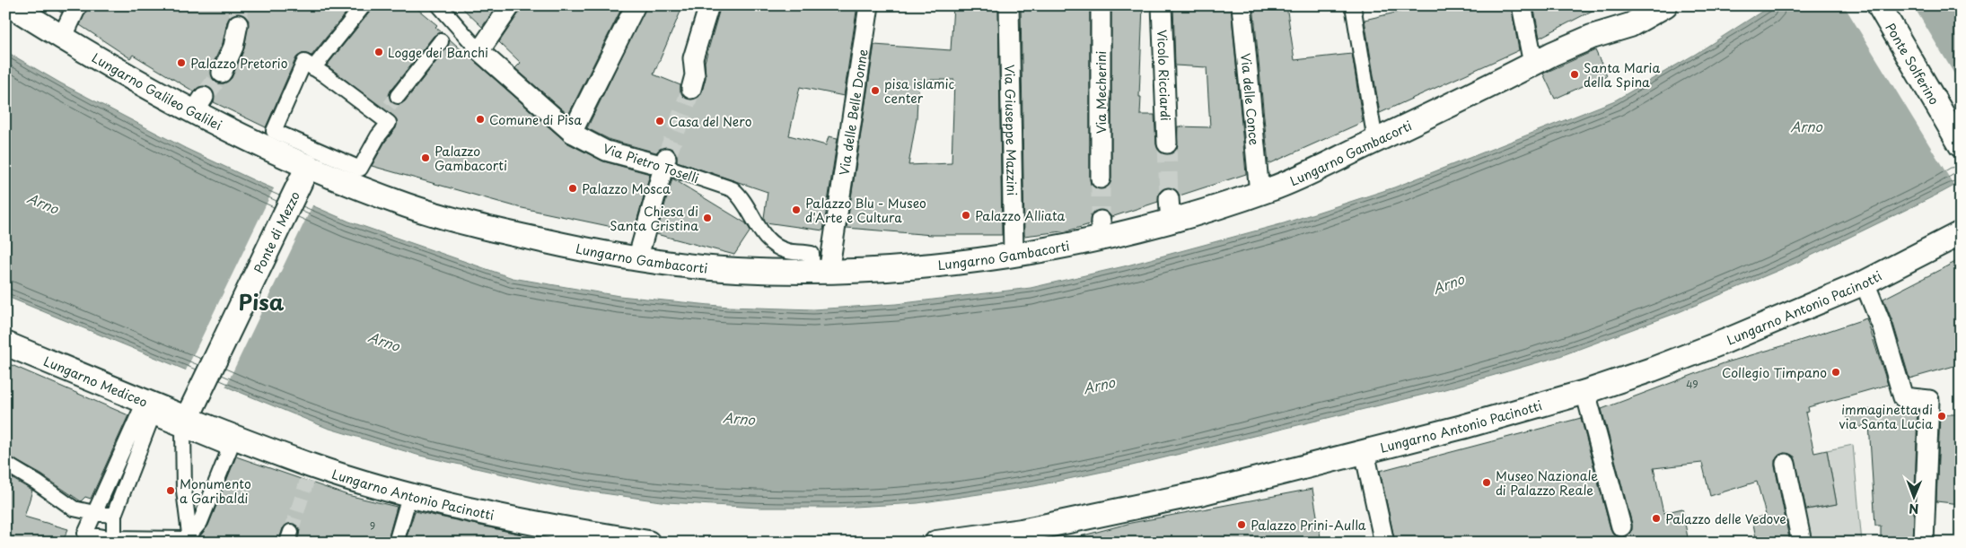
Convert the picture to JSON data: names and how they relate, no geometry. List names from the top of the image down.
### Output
{
  "streets": {
    "street": [
      "Ponte Solferino",
      "Vicolo Ricciardi",
      "Lungarno Galileo Galilei",
      "Via Mecherini",
      "Via delle Conce",
      "Via delle Belle Donne",
      "Via Giuseppe Mazzini",
      "Lungarno Gambacorti",
      "Via Pietro Toselli",
      "Ponte di Mezzo",
      "Lungarno Antonio Pacinotti",
      "Lungarno Mediceo"
    ]
  },
  "crossings": [
    ["Lungarno Galileo Galilei", "Lungarno Gambacorti"],
    ["Lungarno Galileo Galilei", "Ponte di Mezzo"],
    ["Via delle Conce", "Lungarno Gambacorti"],
    ["Via delle Belle Donne", "Lungarno Gambacorti"],
    ["Via delle Belle Donne", "Via Pietro Toselli"],
    ["Via Giuseppe Mazzini", "Lungarno Gambacorti"],
    ["Lungarno Gambacorti", "Via Pietro Toselli"],
    ["Lungarno Gambacorti", "Ponte di Mezzo"],
    ["Ponte di Mezzo", "Lungarno Antonio Pacinotti"],
    ["Ponte di Mezzo", "Lungarno Mediceo"],
    ["Lungarno Antonio Pacinotti", "Lungarno Mediceo"]
  ],
  "districts": ["Pisa"],
  "water": ["Arno"],
  "places": [
    "Logge dei Banchi",
    "Palazzo Pretorio",
    "Santa Maria della Spina",
    "pisa islamic center",
    "Comune di Pisa",
    "Casa del Nero",
    "Palazzo Gambacorti",
    "Palazzo Mosca",
    "Palazzo Blu - Museo d'Arte e Cultura",
    "Palazzo Alliata",
    "Chiesa di Santa Cristina",
    "Collegio Timpano",
    "immaginetta di via Santa Lucia",
    "Museo Nazionale di Palazzo Reale",
    "Monumento a Garibaldi",
    "Palazzo delle Vedove",
    "Palazzo Prini-Aulla"
  ],
  "house_numbers": ["49", "9"],
  "north": "bottom"
}
